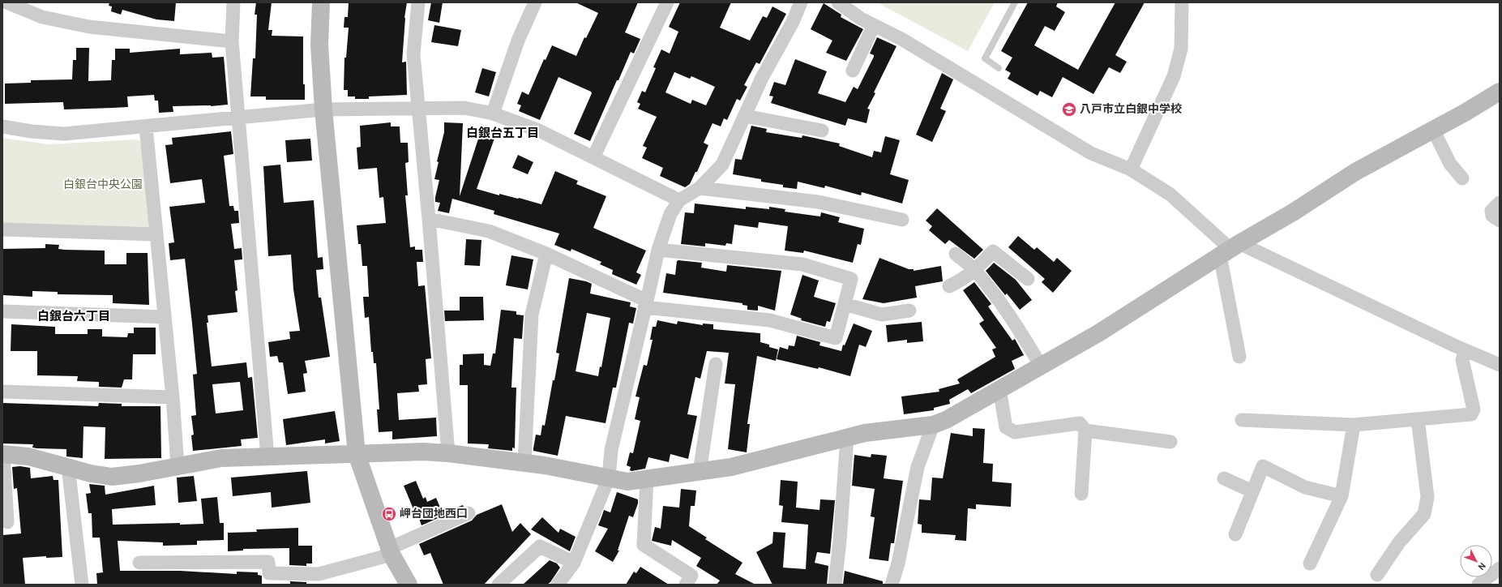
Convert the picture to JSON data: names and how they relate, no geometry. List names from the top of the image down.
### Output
{
  "districts": ["白銀台五丁目", "白銀台六丁目"],
  "parks": ["白銀台中央公園"],
  "places": {
    "school or university": ["八戸市立白銀中学校"],
    "bus stop": ["岬台団地西口"]
  },
  "north": "bottom right"
}
